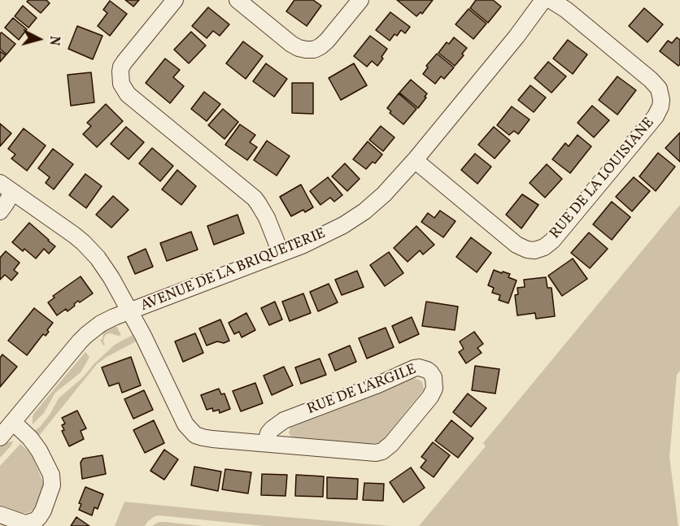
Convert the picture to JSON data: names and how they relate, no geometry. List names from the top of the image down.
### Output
{
  "streets": {
    "street": ["RUE DE LA LOUISIANE", "AVENUE DE LA BRIQUETERIE", "RUE DE L'ARGILE"]
  },
  "crossings": [
    ["RUE DE LA LOUISIANE", "AVENUE DE LA BRIQUETERIE"],
    ["AVENUE DE LA BRIQUETERIE", "RUE DE L'ARGILE"]
  ],
  "north": "right"
}
